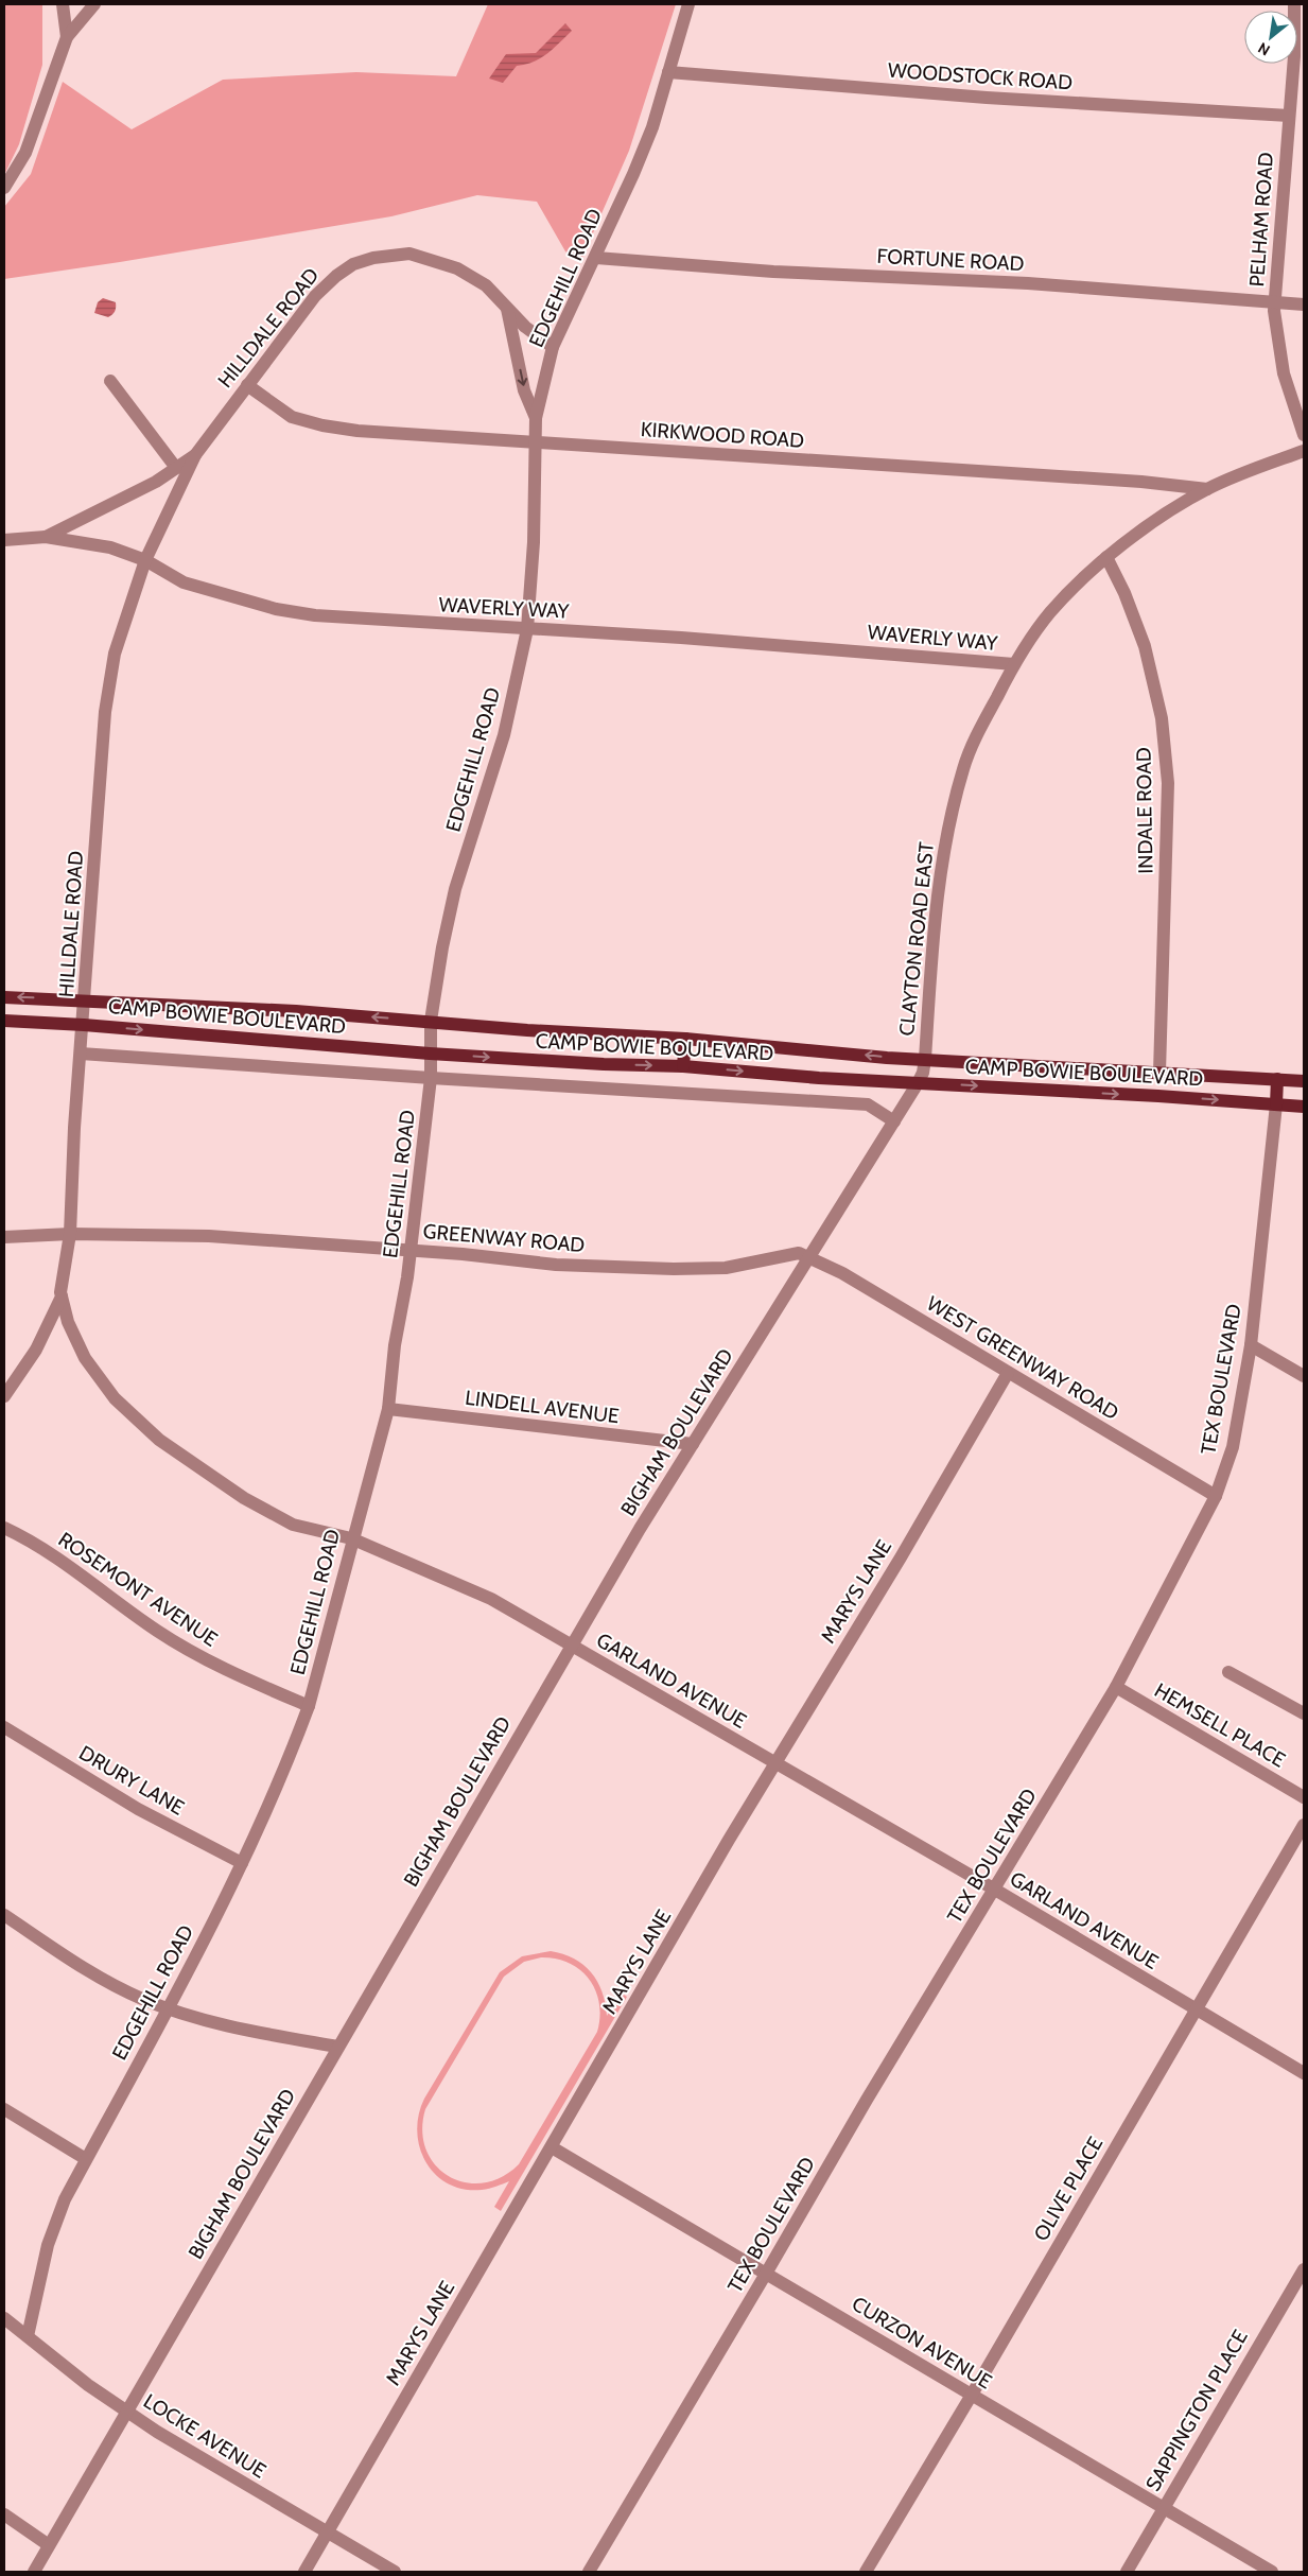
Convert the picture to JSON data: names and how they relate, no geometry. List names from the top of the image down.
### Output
{
  "streets": {
    "main road": ["CAMP BOWIE BOULEVARD"],
    "street": [
      "WOODSTOCK ROAD",
      "PELHAM ROAD",
      "FORTUNE ROAD",
      "EDGEHILL ROAD",
      "HILLDALE ROAD",
      "KIRKWOOD ROAD",
      "WAVERLY WAY",
      "INDALE ROAD",
      "CLAYTON ROAD EAST",
      "GREENWAY ROAD",
      "WEST GREENWAY ROAD",
      "TEX BOULEVARD",
      "LINDELL AVENUE",
      "BIGHAM BOULEVARD",
      "ROSEMONT AVENUE",
      "MARYS LANE",
      "GARLAND AVENUE",
      "HEMSELL PLACE",
      "DRURY LANE",
      "OLIVE PLACE",
      "CURZON AVENUE",
      "SAPPINGTON PLACE",
      "LOCKE AVENUE"
    ]
  },
  "crossings": [
    ["WOODSTOCK ROAD", "PELHAM ROAD"],
    ["WOODSTOCK ROAD", "EDGEHILL ROAD"],
    ["PELHAM ROAD", "FORTUNE ROAD"],
    ["FORTUNE ROAD", "EDGEHILL ROAD"],
    ["EDGEHILL ROAD", "HILLDALE ROAD"],
    ["EDGEHILL ROAD", "KIRKWOOD ROAD"],
    ["EDGEHILL ROAD", "WAVERLY WAY"],
    ["EDGEHILL ROAD", "CAMP BOWIE BOULEVARD"],
    ["EDGEHILL ROAD", "GREENWAY ROAD"],
    ["EDGEHILL ROAD", "LINDELL AVENUE"],
    ["EDGEHILL ROAD", "ROSEMONT AVENUE"],
    ["EDGEHILL ROAD", "GARLAND AVENUE"],
    ["EDGEHILL ROAD", "DRURY LANE"],
    ["EDGEHILL ROAD", "LOCKE AVENUE"],
    ["HILLDALE ROAD", "KIRKWOOD ROAD"],
    ["HILLDALE ROAD", "WAVERLY WAY"],
    ["HILLDALE ROAD", "CAMP BOWIE BOULEVARD"],
    ["HILLDALE ROAD", "GREENWAY ROAD"],
    ["HILLDALE ROAD", "GARLAND AVENUE"],
    ["KIRKWOOD ROAD", "CLAYTON ROAD EAST"],
    ["WAVERLY WAY", "CLAYTON ROAD EAST"],
    ["INDALE ROAD", "CLAYTON ROAD EAST"],
    ["INDALE ROAD", "CAMP BOWIE BOULEVARD"],
    ["CLAYTON ROAD EAST", "CAMP BOWIE BOULEVARD"],
    ["CLAYTON ROAD EAST", "BIGHAM BOULEVARD"],
    ["CAMP BOWIE BOULEVARD", "TEX BOULEVARD"],
    ["CAMP BOWIE BOULEVARD", "BIGHAM BOULEVARD"],
    ["GREENWAY ROAD", "WEST GREENWAY ROAD"],
    ["GREENWAY ROAD", "BIGHAM BOULEVARD"],
    ["WEST GREENWAY ROAD", "TEX BOULEVARD"],
    ["WEST GREENWAY ROAD", "BIGHAM BOULEVARD"],
    ["WEST GREENWAY ROAD", "MARYS LANE"],
    ["TEX BOULEVARD", "GARLAND AVENUE"],
    ["TEX BOULEVARD", "HEMSELL PLACE"],
    ["TEX BOULEVARD", "CURZON AVENUE"],
    ["LINDELL AVENUE", "BIGHAM BOULEVARD"],
    ["BIGHAM BOULEVARD", "GARLAND AVENUE"],
    ["BIGHAM BOULEVARD", "LOCKE AVENUE"],
    ["MARYS LANE", "GARLAND AVENUE"],
    ["MARYS LANE", "CURZON AVENUE"],
    ["MARYS LANE", "LOCKE AVENUE"],
    ["GARLAND AVENUE", "OLIVE PLACE"],
    ["OLIVE PLACE", "CURZON AVENUE"],
    ["CURZON AVENUE", "SAPPINGTON PLACE"]
  ],
  "north": "bottom left"
}
